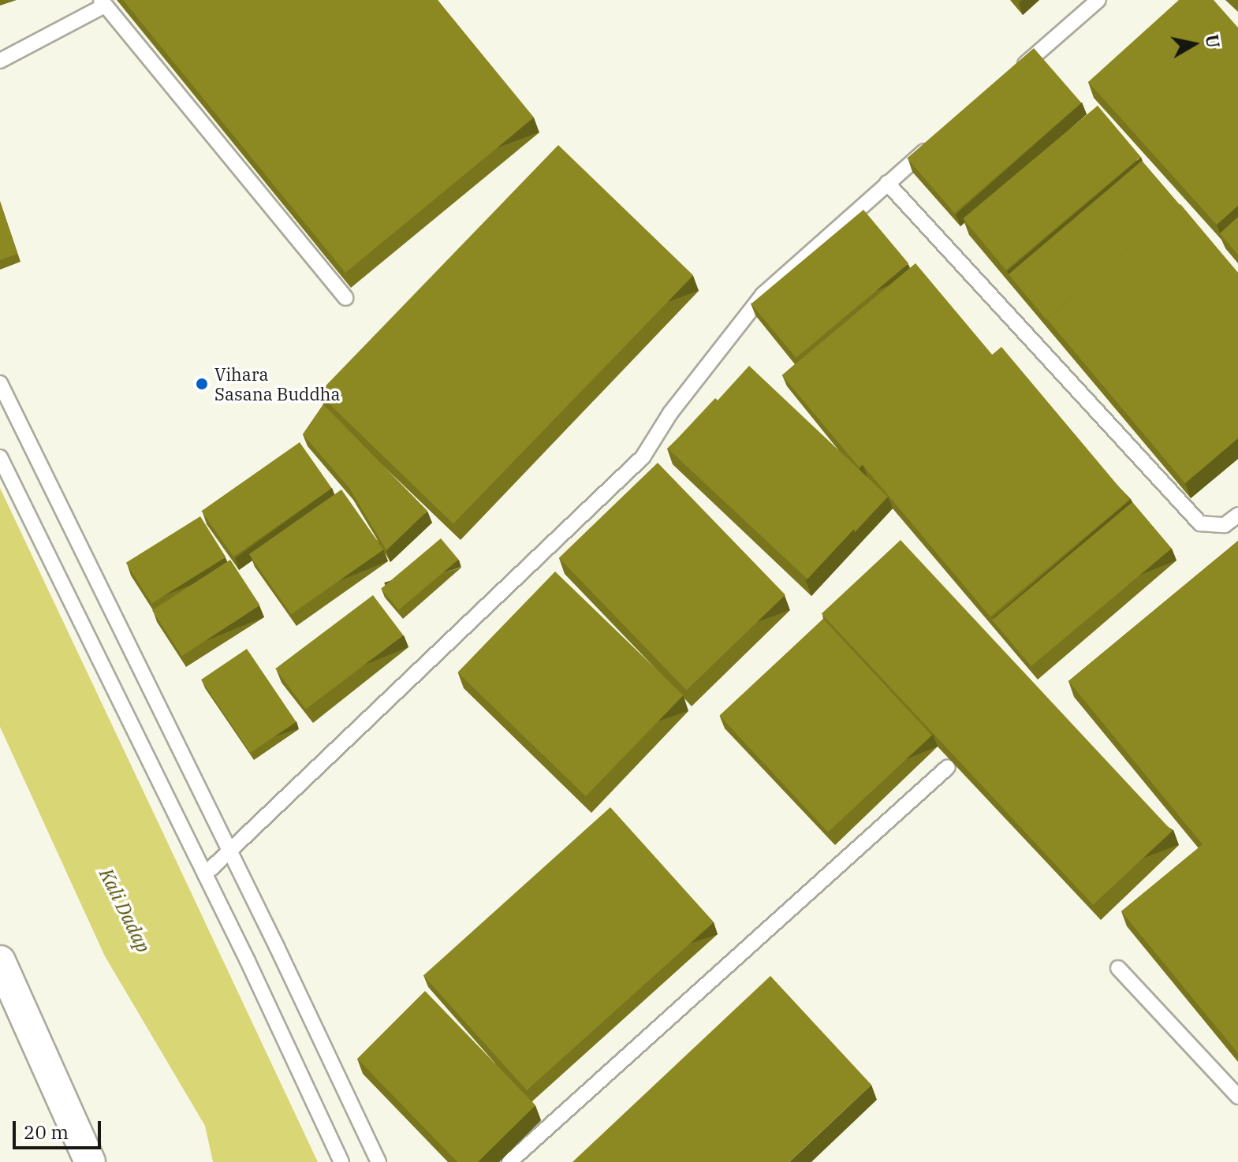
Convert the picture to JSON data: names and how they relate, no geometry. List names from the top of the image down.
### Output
{
  "water": ["Kali Dadap"],
  "places": ["Vihara Sasana Buddha"],
  "scale_bar": "20 m",
  "north": "right"
}
